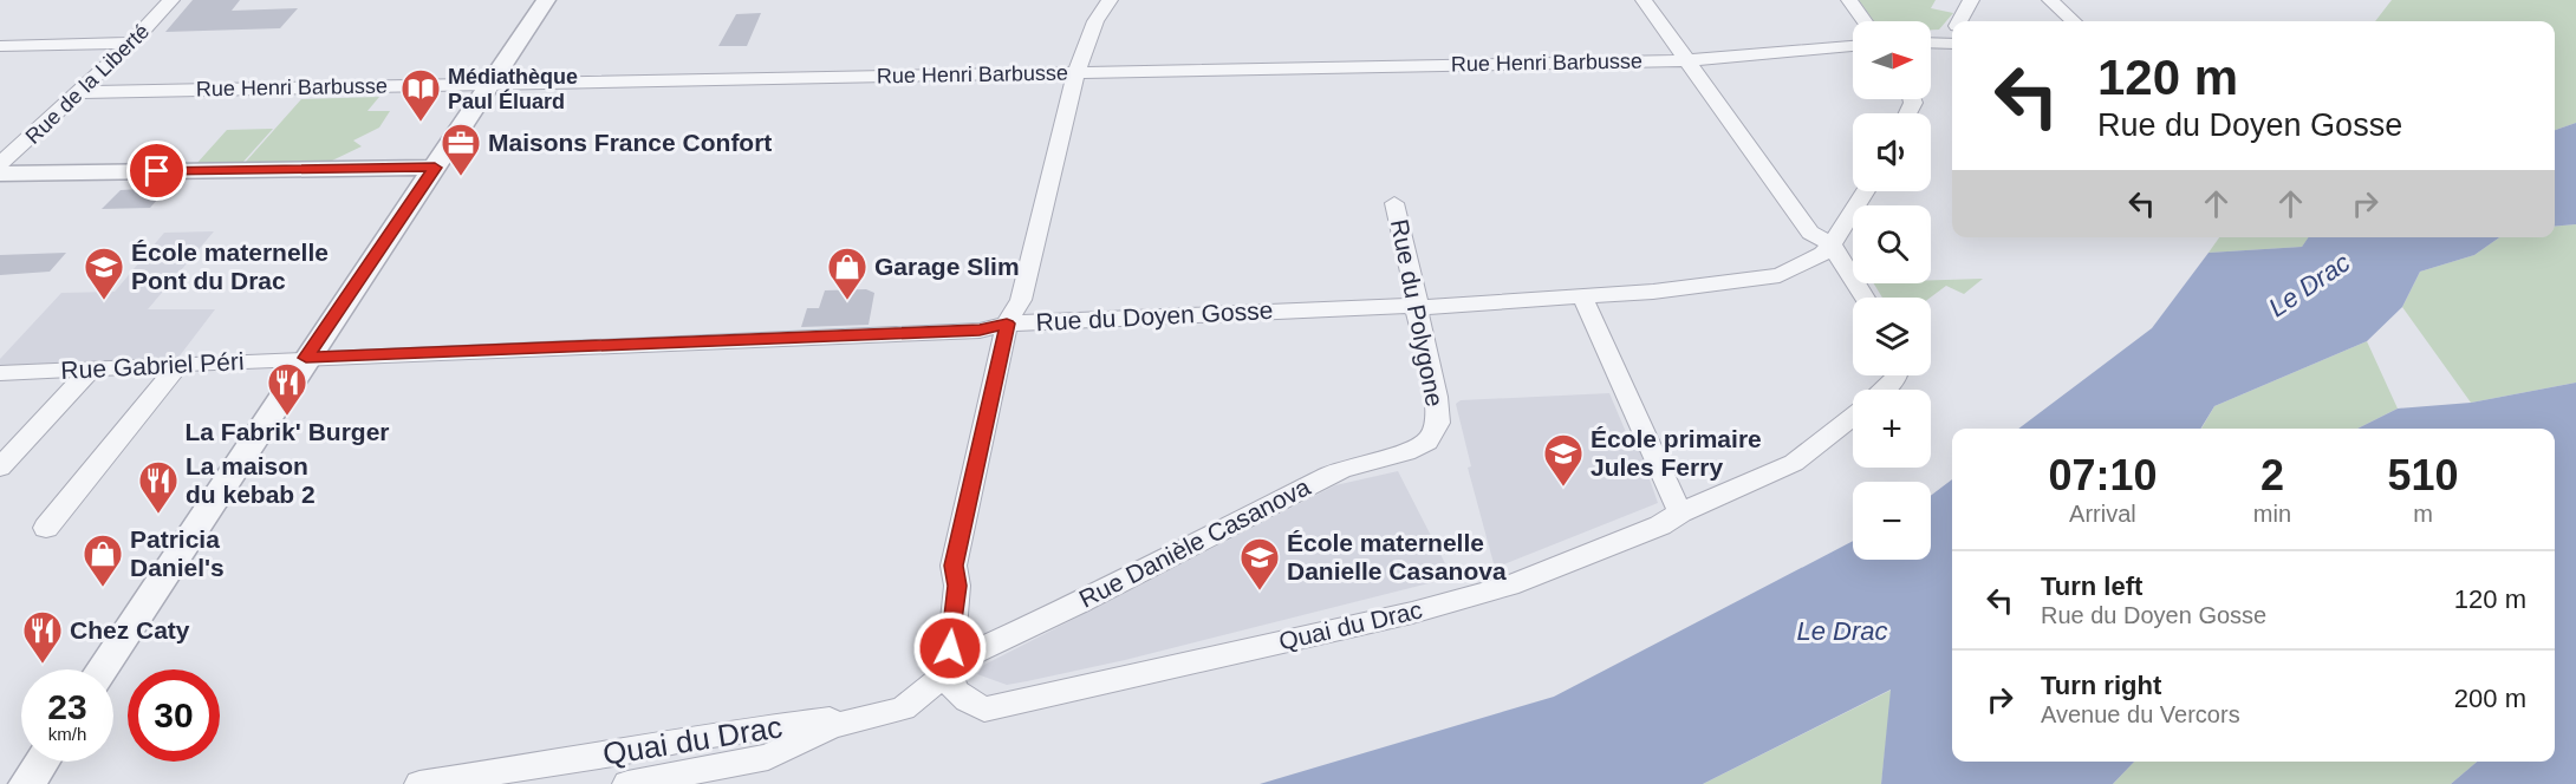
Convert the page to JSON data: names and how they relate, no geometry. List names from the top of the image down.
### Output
{
  "streets": {
    "street": [
      "Rue Henri Barbusse",
      "Rue de la Liberté",
      "Rue du Polygone",
      "Rue du Doyen Gosse",
      "Rue Gabriel Péri",
      "Rue Danièle Casanova",
      "Quai du Drac"
    ]
  },
  "crossings": [
    ["Rue Henri Barbusse", "Rue de la Liberté"],
    ["Rue du Polygone", "Rue du Doyen Gosse"],
    ["Rue du Polygone", "Rue Danièle Casanova"],
    ["Rue du Doyen Gosse", "Rue Gabriel Péri"],
    ["Rue Danièle Casanova", "Quai du Drac"]
  ],
  "water": ["Le Drac"],
  "places": {
    "library": ["Médiathèque Paul Éluard"],
    "office": ["Maisons France Confort"],
    "school or university": ["École maternelle Pont du Drac", "École primaire Jules Ferry", "École maternelle Danielle Casanova"],
    "shop": ["Garage Slim", "Patricia Daniel's"],
    "restaurant": ["La Fabrik' Burger", "La maison du kebab 2", "Chez Caty"]
  },
  "north": "right",
  "page": {
    "map_buttons": ["+", "−"],
    "turn": ["120 m", "Rue du Doyen Gosse"],
    "eta": [
      "07:10",
      "Arrival",
      "2",
      "min",
      "510",
      "m"
    ],
    "list": [
      {
        "name": "Turn left",
        "note": "Rue du Doyen Gosse",
        "value": "120 m"
      },
      {
        "name": "Turn right",
        "note": "Avenue du Vercors",
        "value": "200 m"
      }
    ],
    "speed": "23 km/h",
    "limit": "30"
  }
}
